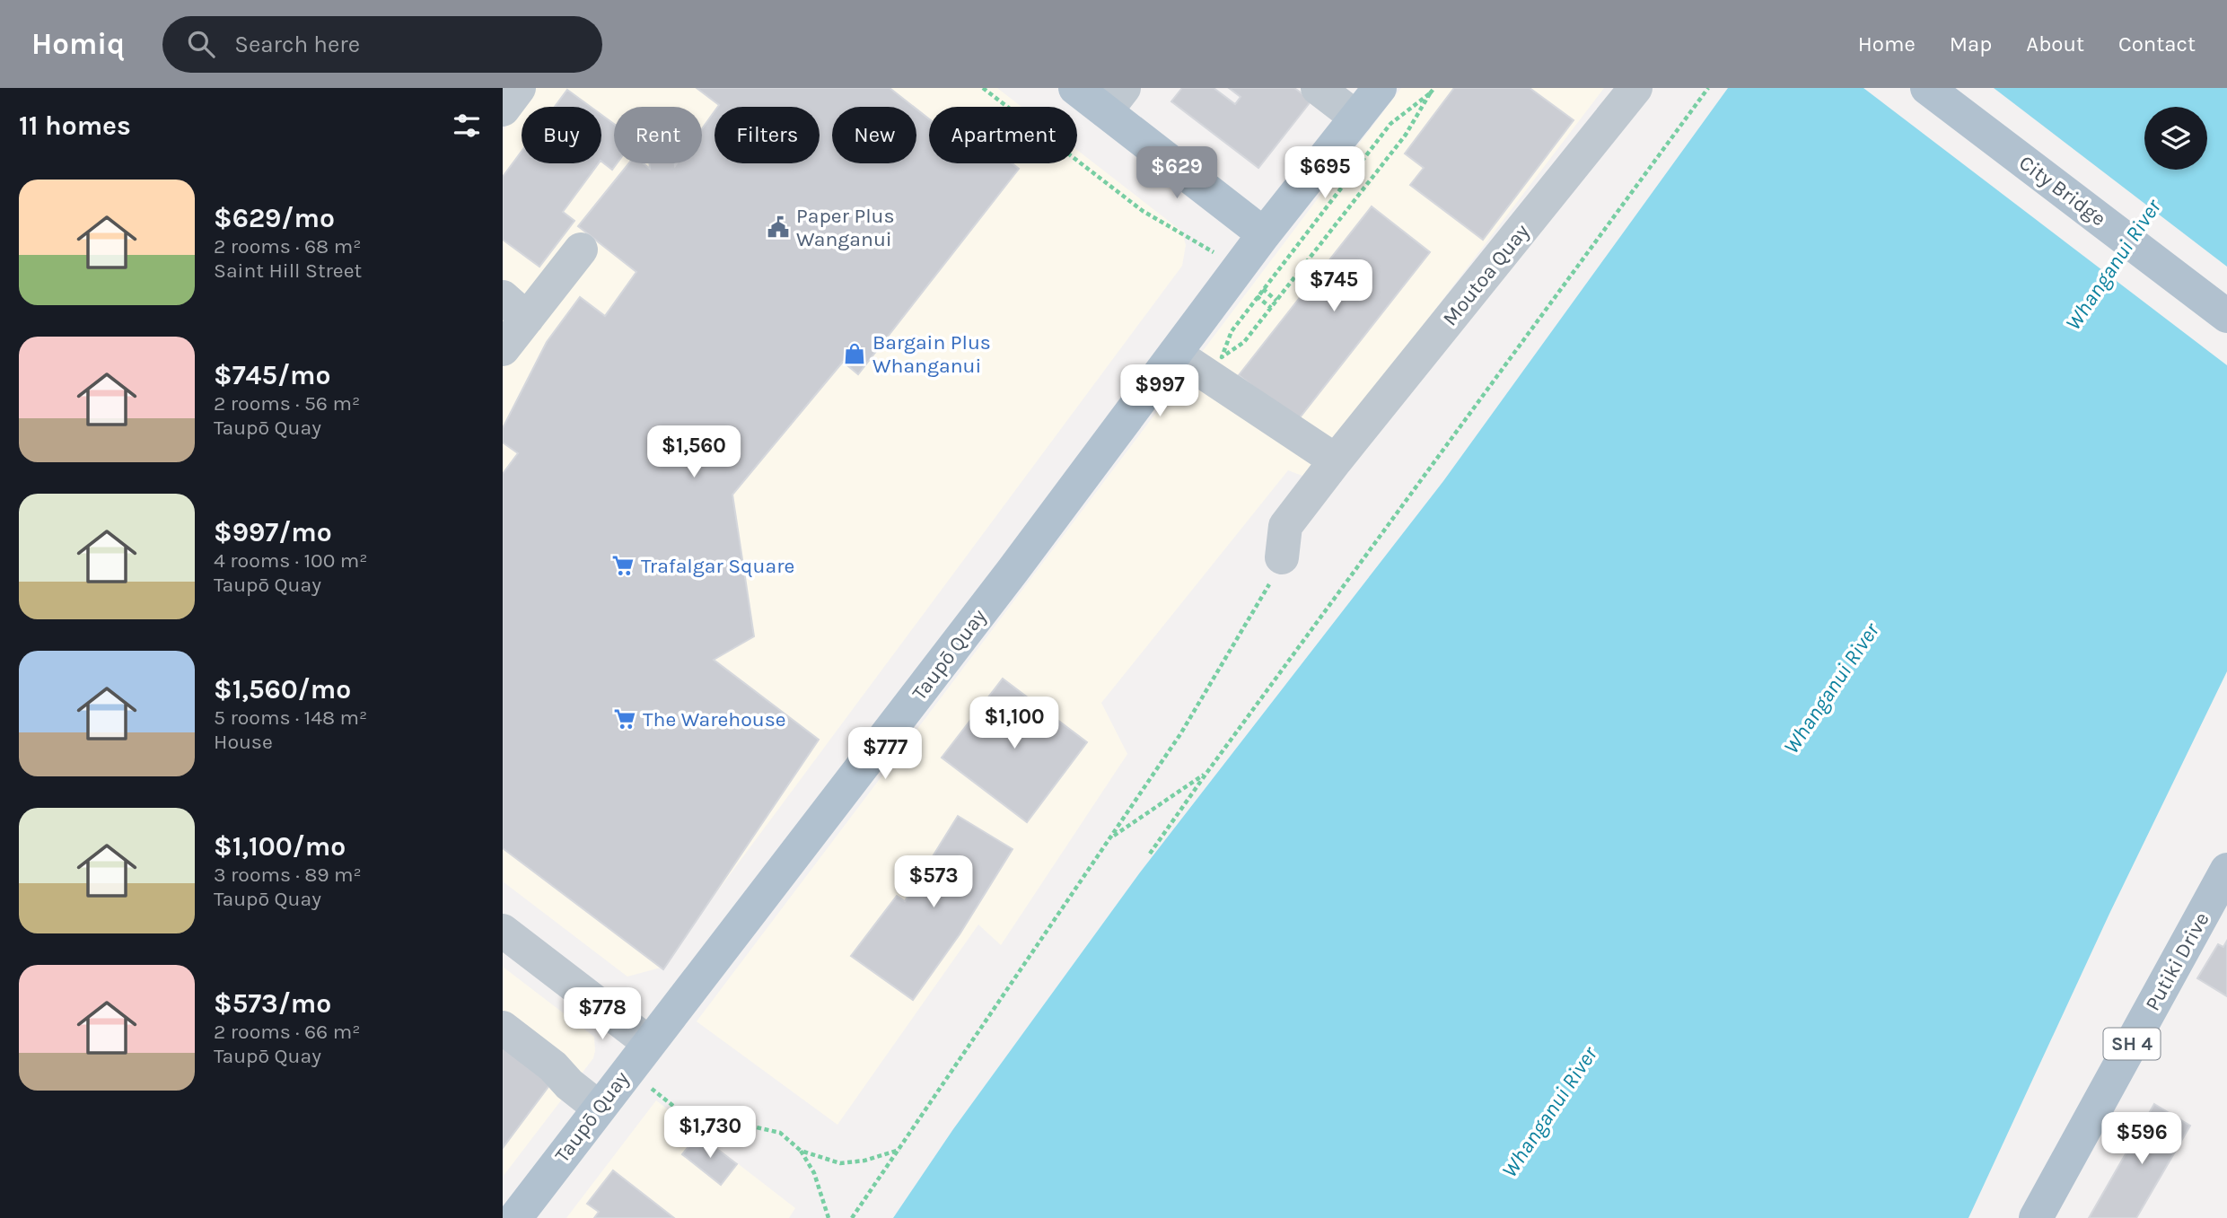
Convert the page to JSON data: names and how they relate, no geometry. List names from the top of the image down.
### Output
{
  "streets": {
    "main road": [
      "City Bridge",
      "Taupō Quay",
      "Putiki Drive",
      "SH 4"
    ],
    "street": ["Moutoa Quay"]
  },
  "water": ["Whanganui River"],
  "places": {
    "public building": ["Paper Plus Wanganui"],
    "shop": ["Bargain Plus Whanganui"],
    "supermarket": ["Trafalgar Square", "The Warehouse"]
  },
  "page": {
    "header": "Homiq",
    "search": "Search here",
    "nav": [
      "Home",
      "Map",
      "About",
      "Contact"
    ],
    "heading": "11 homes",
    "chip": [
      "Buy",
      "Rent",
      "Filters",
      "New",
      "Apartment"
    ],
    "price": [
      "$629",
      "$695",
      "$745",
      "$997",
      "$1,560",
      "$1,100",
      "$777",
      "$573",
      "$778",
      "$1,730",
      "$596"
    ],
    "list": [
      {
        "name": "$629/mo",
        "note": "2 rooms · 68 m² · Saint Hill Street"
      },
      {
        "name": "$745/mo",
        "note": "2 rooms · 56 m² · Taupō Quay"
      },
      {
        "name": "$997/mo",
        "note": "4 rooms · 100 m² · Taupō Quay"
      },
      {
        "name": "$1,560/mo",
        "note": "5 rooms · 148 m² · House"
      },
      {
        "name": "$1,100/mo",
        "note": "3 rooms · 89 m² · Taupō Quay"
      },
      {
        "name": "$573/mo",
        "note": "2 rooms · 66 m² · Taupō Quay"
      }
    ]
  }
}
